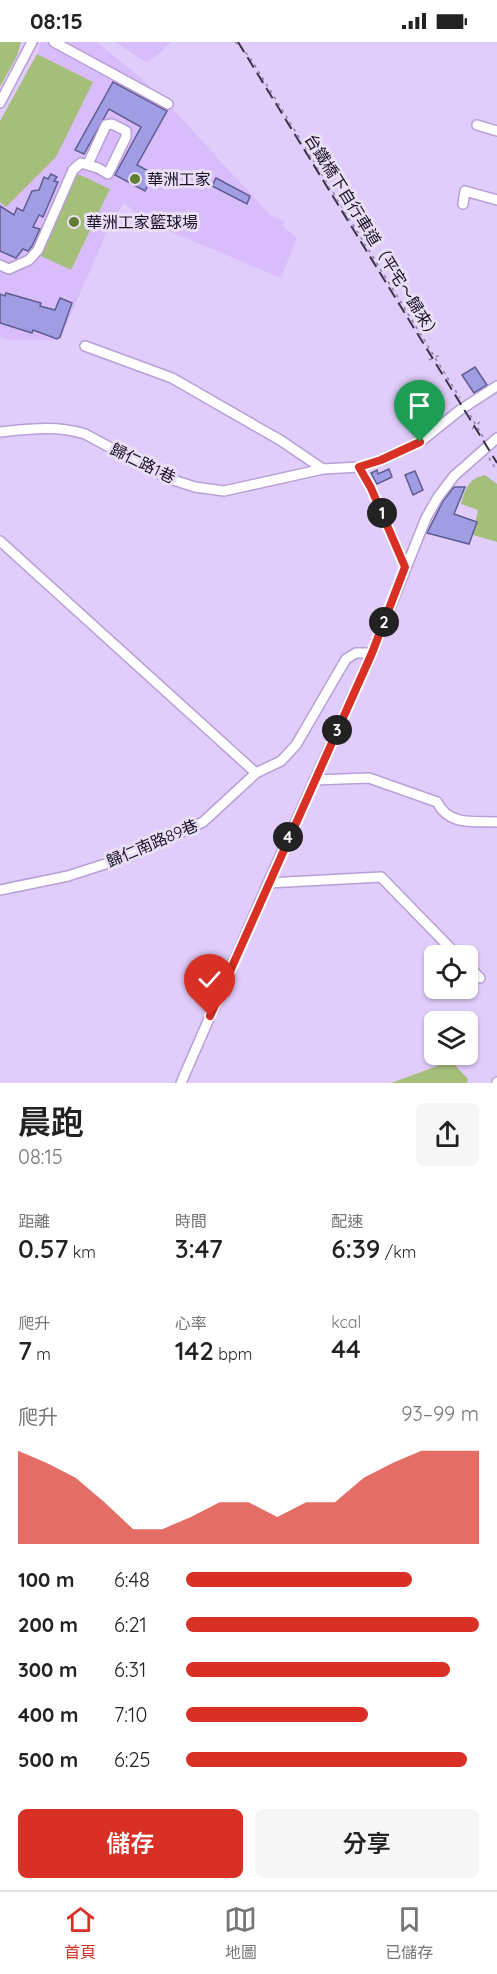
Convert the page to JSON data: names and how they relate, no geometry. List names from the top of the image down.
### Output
{
  "streets": {
    "street": ["歸仁路1巷", "歸仁南路89巷"],
    "path": ["台鐵橋下自行車道（平宅～歸來）"]
  },
  "crossings": [
    ["台鐵橋下自行車道（平宅～歸來）", "歸仁路1巷"]
  ],
  "places": ["華洲工家", "華洲工家籃球場"],
  "page": {
    "status": "08:15",
    "pins": [
      "1",
      "2",
      "3",
      "4"
    ],
    "heading": ["晨跑", "08:15"],
    "stats": [
      ["距離", "0.57 km"],
      ["時間", "3:47"],
      ["配速", "6:39 /km"],
      ["爬升", "7 m"],
      ["心率", "142 bpm"],
      ["kcal", "44"]
    ],
    "chart": ["爬升", "93–99 m"],
    "list": [
      {
        "name": "100 m",
        "note": "6:48"
      },
      {
        "name": "200 m",
        "note": "6:21"
      },
      {
        "name": "300 m",
        "note": "6:31"
      },
      {
        "name": "400 m",
        "note": "7:10"
      },
      {
        "name": "500 m",
        "note": "6:25"
      }
    ],
    "buttons": ["儲存", "分享"],
    "tabs": ["首頁", "地圖", "已儲存"]
  }
}
